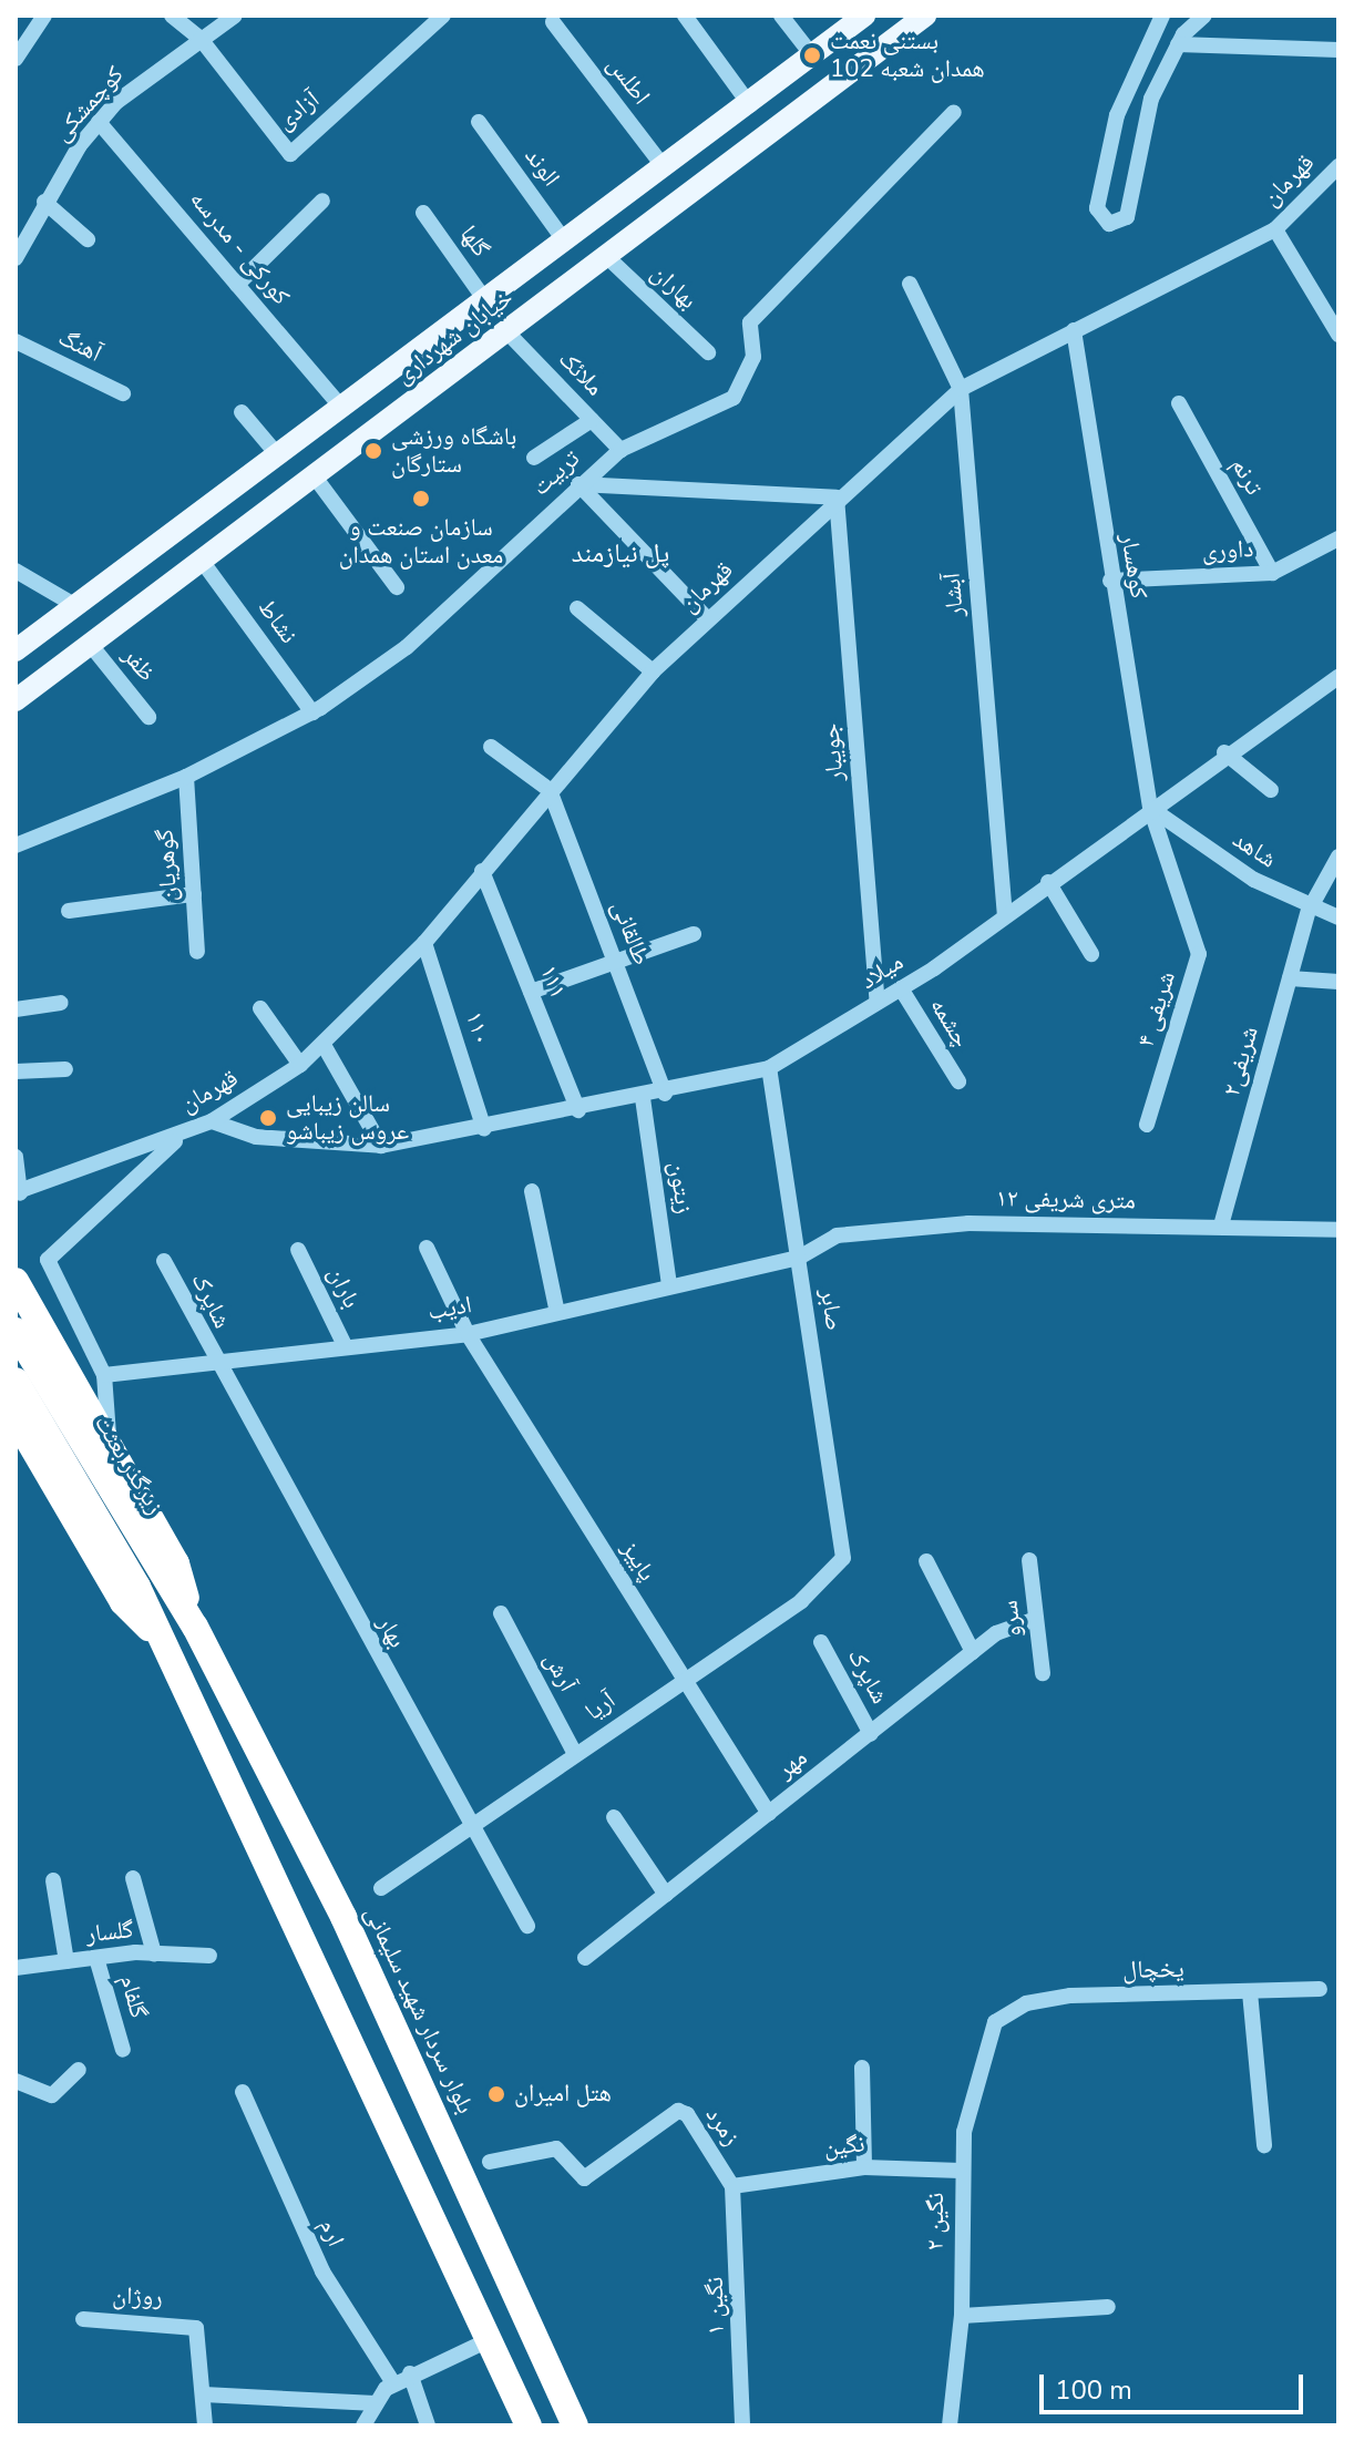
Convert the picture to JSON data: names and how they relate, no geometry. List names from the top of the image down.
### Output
{
  "streets": {
    "highway": ["زیرگذر بعثت", "بلوار سردار شهید سلیمانی"],
    "main road": ["خیابان شهرداری"],
    "street": [
      "اطلس",
      "کوچمشکی",
      "آزادی",
      "الوند",
      "قهرمان",
      "گلها",
      "کورکی - مدرسه",
      "بهاران",
      "آهنگ",
      "ملائک",
      "تربیت",
      "ترنم",
      "داوری",
      "کوهسار",
      "آبشار",
      "نشاط",
      "ظفر",
      "جویبار",
      "شاهد",
      "گوهریان",
      "طالقانی",
      "میلاد",
      "۱۱۱",
      "شریفی ۴",
      "چشمه",
      "۱۱۰",
      "شریفی۲",
      "زیتون",
      "۱۲ متری شریفی",
      "باران",
      "شاپرک",
      "ادیب",
      "صابر",
      "پاییز",
      "سرو",
      "بهار",
      "آرش",
      "آریا",
      "مهر",
      "گلسار",
      "یخچال",
      "گلفام",
      "زمرد",
      "نگین",
      "نگین ۲",
      "ارم",
      "روژان",
      "نگین ۱"
    ]
  },
  "crossings": [
    ["اطلس", "خیابان شهرداری"],
    ["کوچمشکی", "آزادی"],
    ["کوچمشکی", "کورکی - مدرسه"],
    ["الوند", "خیابان شهرداری"],
    ["قهرمان", "کوهسار"],
    ["قهرمان", "آبشار"],
    ["قهرمان", "جویبار"],
    ["قهرمان", "طالقانی"],
    ["قهرمان", "میلاد"],
    ["قهرمان", "۱۱۱"],
    ["قهرمان", "۱۱۰"],
    ["گلها", "خیابان شهرداری"],
    ["کورکی - مدرسه", "خیابان شهرداری"],
    ["بهاران", "خیابان شهرداری"],
    ["خیابان شهرداری", "ملائک"],
    ["خیابان شهرداری", "نشاط"],
    ["خیابان شهرداری", "ظفر"],
    ["ملائک", "تربیت"],
    ["تربیت", "نشاط"],
    ["تربیت", "گوهریان"],
    ["ترنم", "داوری"],
    ["داوری", "کوهسار"],
    ["کوهسار", "شاهد"],
    ["کوهسار", "میلاد"],
    ["کوهسار", "شریفی ۴"],
    ["آبشار", "میلاد"],
    ["جویبار", "میلاد"],
    ["شاهد", "میلاد"],
    ["شاهد", "شریفی ۴"],
    ["شاهد", "شریفی۲"],
    ["طالقانی", "میلاد"],
    ["میلاد", "۱۱۱"],
    ["میلاد", "شریفی ۴"],
    ["میلاد", "چشمه"],
    ["میلاد", "۱۱۰"],
    ["میلاد", "زیتون"],
    ["میلاد", "صابر"],
    ["شریفی۲", "۱۲ متری شریفی"],
    ["زیتون", "ادیب"],
    ["۱۲ متری شریفی", "ادیب"],
    ["۱۲ متری شریفی", "صابر"],
    ["باران", "ادیب"],
    ["شاپرک", "ادیب"],
    ["شاپرک", "بهار"],
    ["شاپرک", "مهر"],
    ["ادیب", "صابر"],
    ["ادیب", "پاییز"],
    ["ادیب", "بهار"],
    ["صابر", "آریا"],
    ["زیرگذر بعثت", "بلوار سردار شهید سلیمانی"],
    ["پاییز", "آریا"],
    ["پاییز", "مهر"],
    ["سرو", "مهر"],
    ["بهار", "آریا"],
    ["آرش", "آریا"],
    ["گلسار", "گلفام"],
    ["یخچال", "نگین ۲"],
    ["زمرد", "نگین"],
    ["زمرد", "نگین ۱"],
    ["نگین", "نگین ۲"],
    ["نگین", "نگین ۱"]
  ],
  "districts": ["پل نیازمند"],
  "places": [
    "بستنی نعمت همدان شعبه 102",
    "باشگاه ورزشی ستارگان",
    "سازمان صنعت و معدن استان همدان",
    "سالن زیبایی عروس زیباشو",
    "هتل امیران"
  ],
  "scale_bar": "100 m"
}
